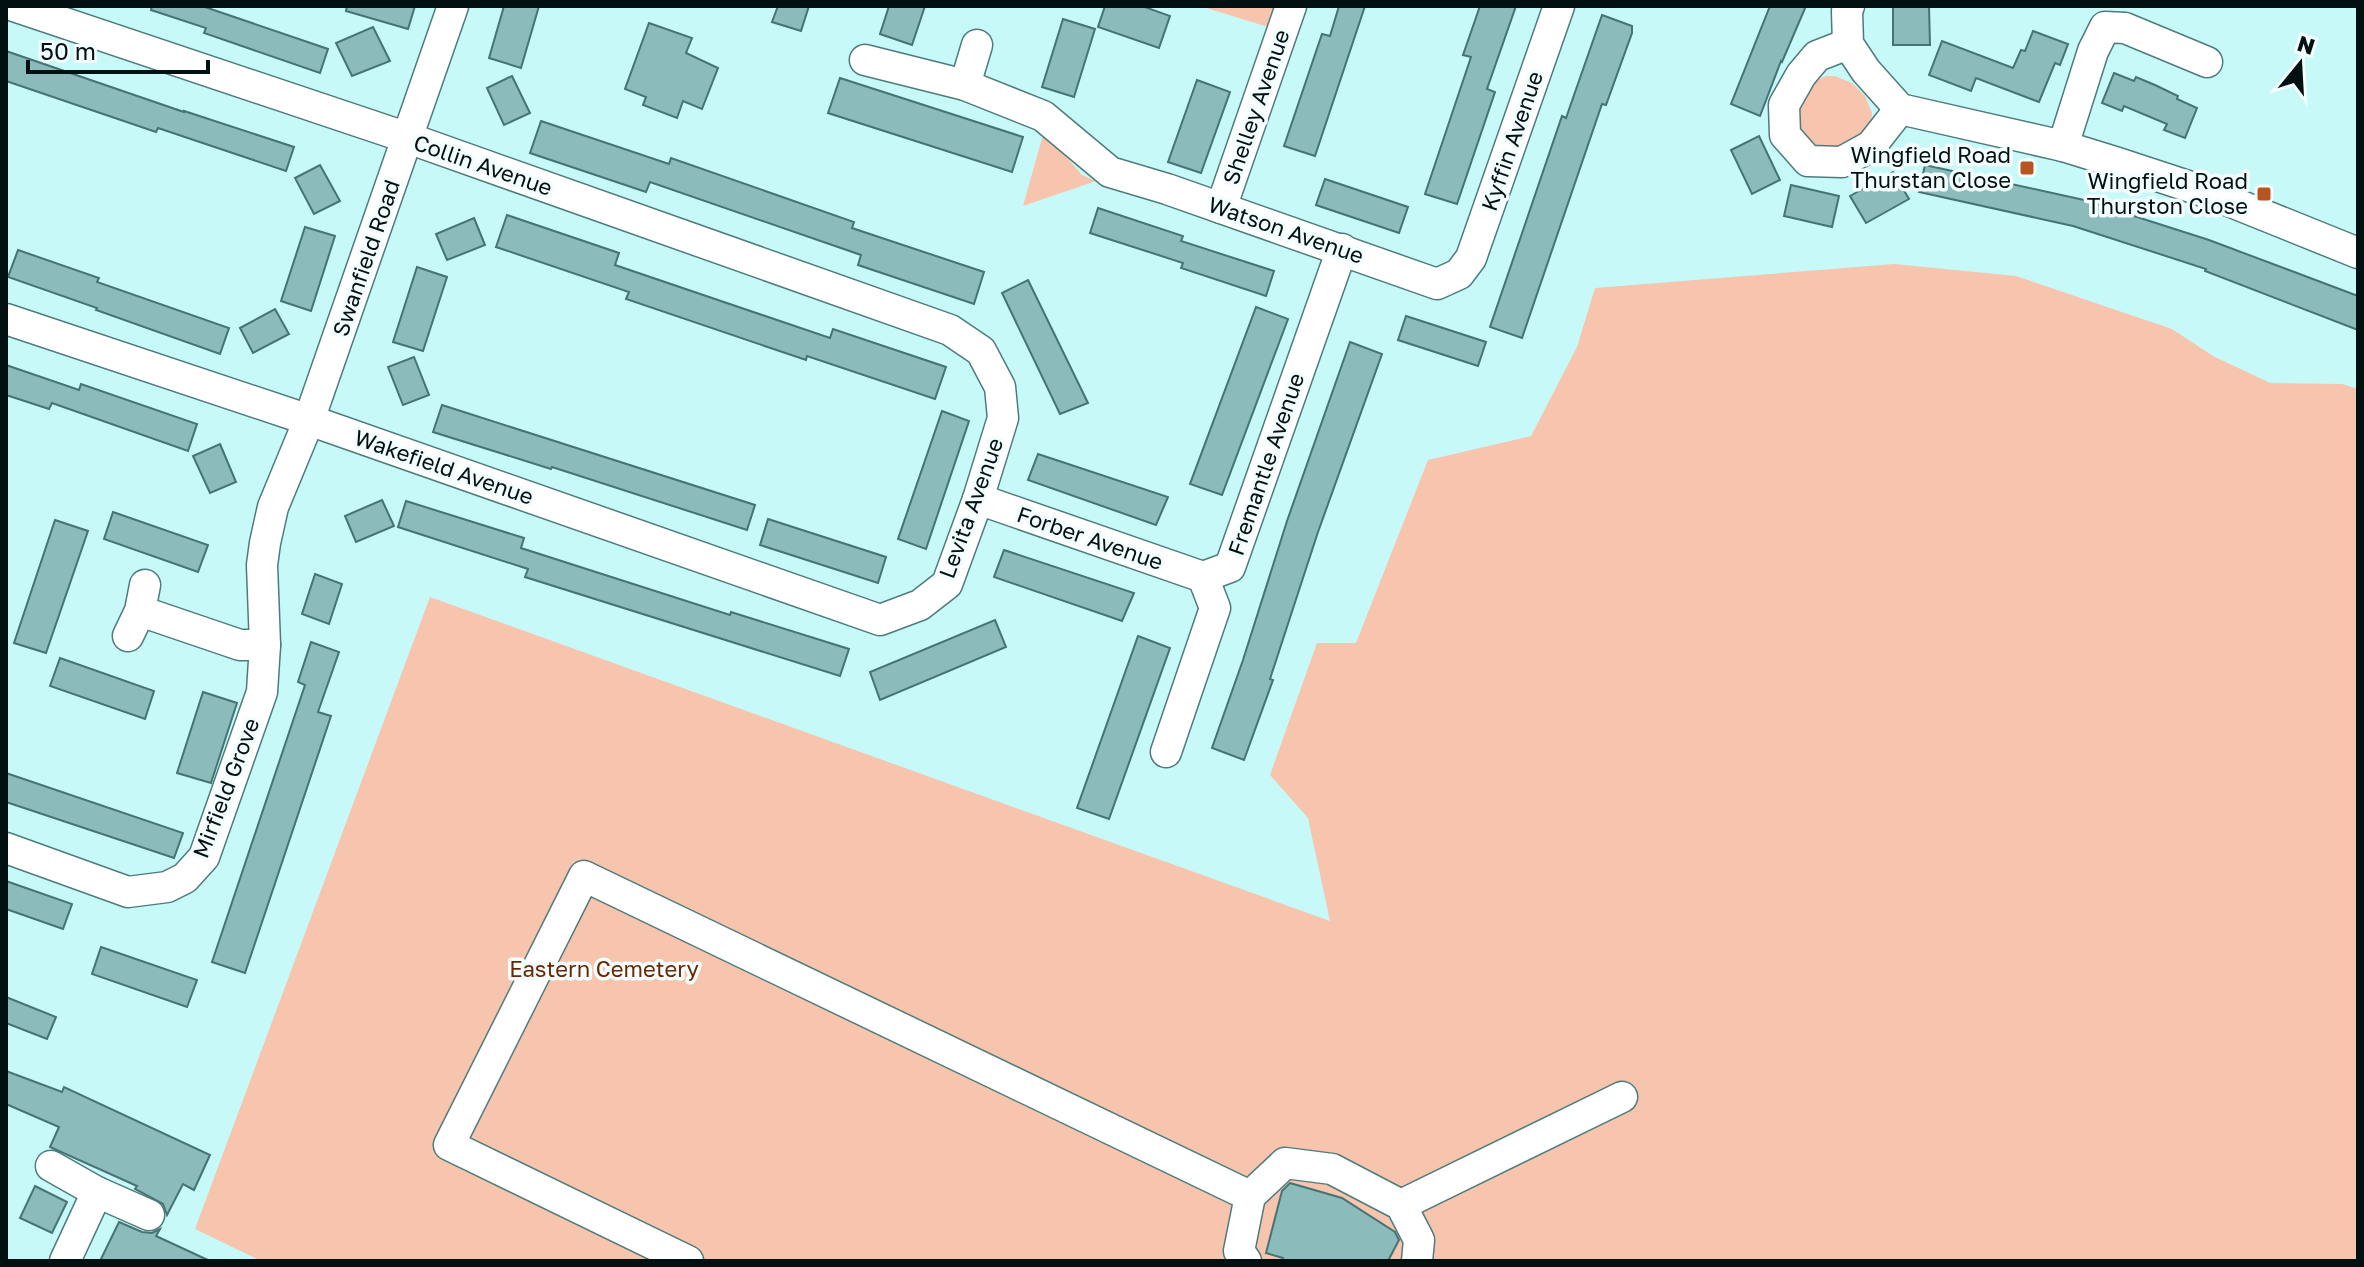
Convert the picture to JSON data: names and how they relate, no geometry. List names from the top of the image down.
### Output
{
  "streets": {
    "street": [
      "Shelley Avenue",
      "Kyffin Avenue",
      "Collin Avenue",
      "Watson Avenue",
      "Swanfield Road",
      "Fremantle Avenue",
      "Wakefield Avenue",
      "Levita Avenue",
      "Forber Avenue",
      "Mirfield Grove"
    ]
  },
  "crossings": [
    ["Shelley Avenue", "Watson Avenue"],
    ["Kyffin Avenue", "Watson Avenue"],
    ["Collin Avenue", "Swanfield Road"],
    ["Collin Avenue", "Levita Avenue"],
    ["Watson Avenue", "Fremantle Avenue"],
    ["Swanfield Road", "Wakefield Avenue"],
    ["Swanfield Road", "Mirfield Grove"],
    ["Fremantle Avenue", "Forber Avenue"],
    ["Wakefield Avenue", "Levita Avenue"],
    ["Levita Avenue", "Forber Avenue"]
  ],
  "parks": ["Eastern Cemetery"],
  "places": {
    "transit": ["Wingfield Road Thurstan Close", "Wingfield Road Thurston Close"]
  },
  "scale_bar": "50 m",
  "north": "top"
}
